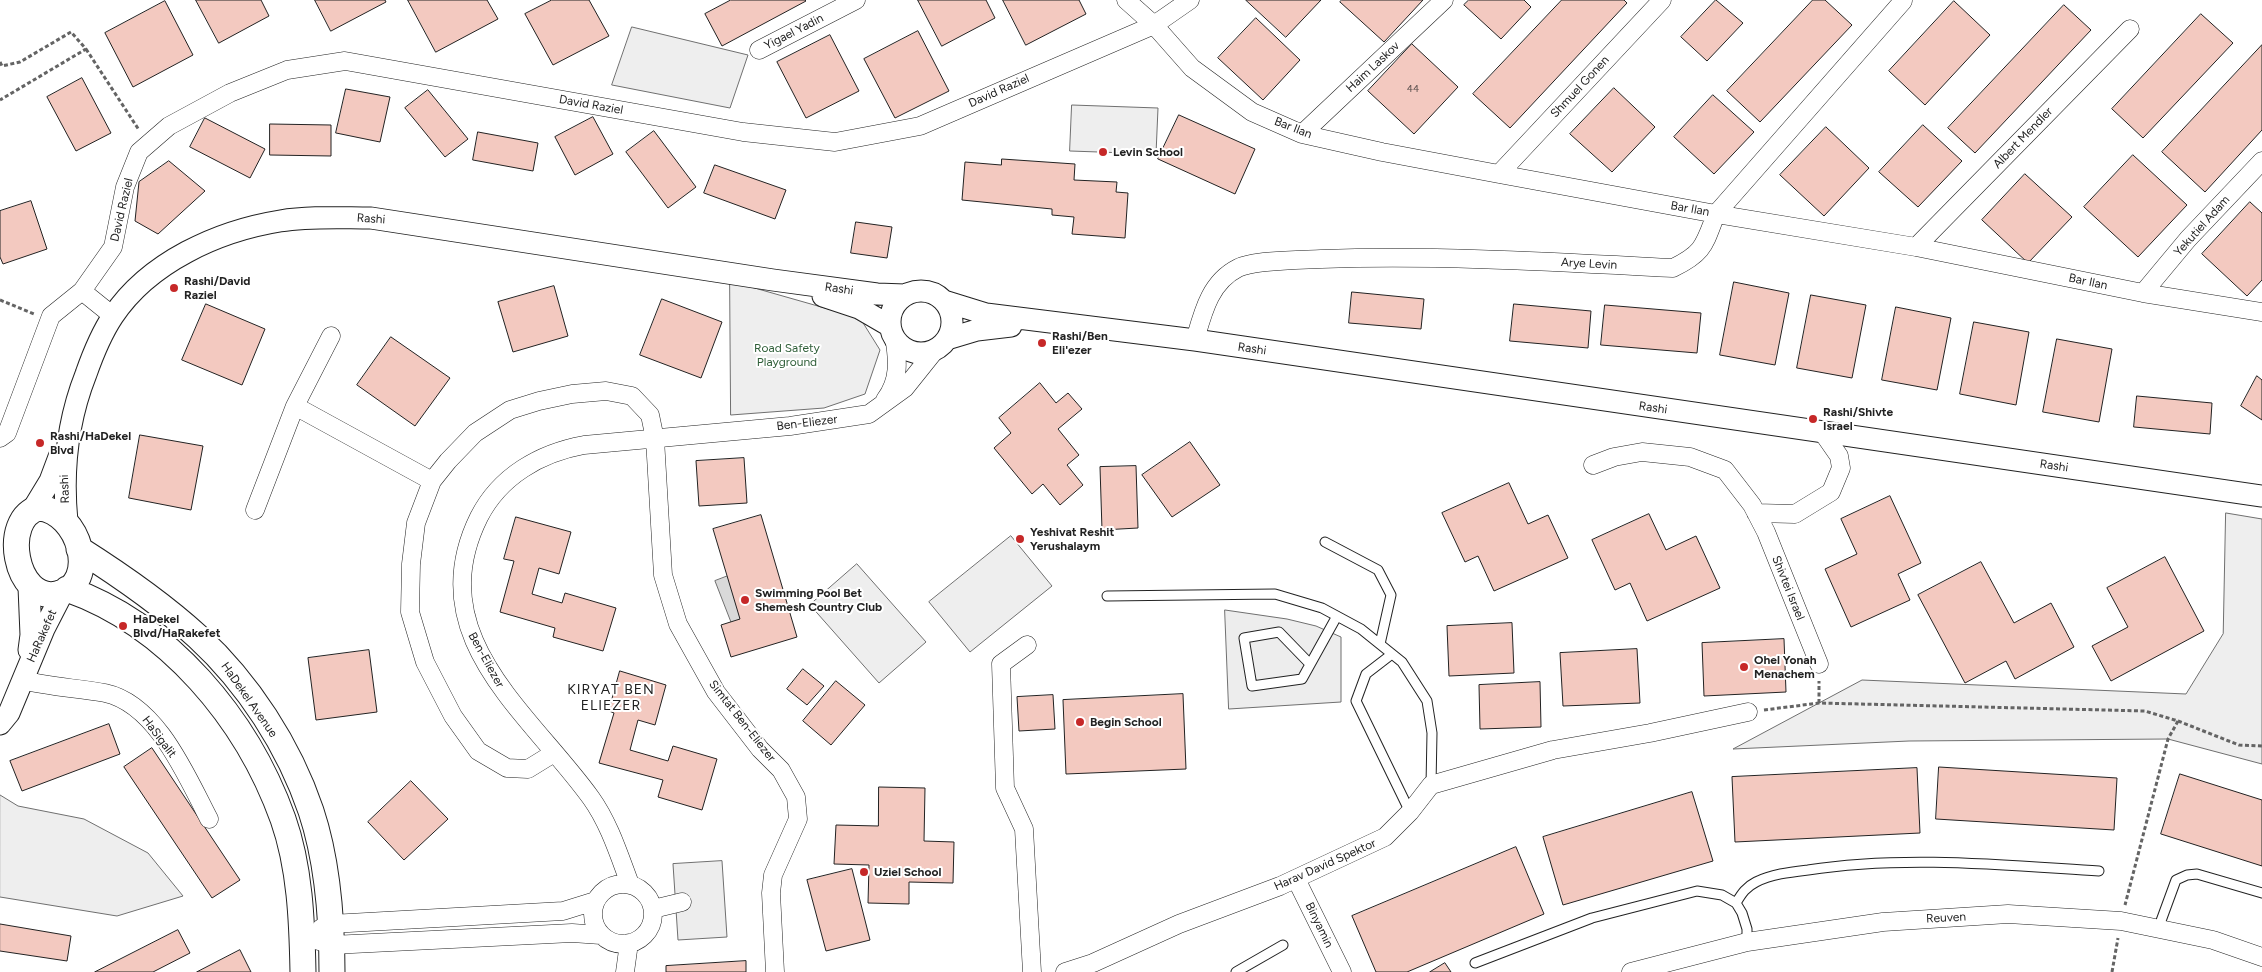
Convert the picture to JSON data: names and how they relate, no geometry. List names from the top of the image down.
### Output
{
  "streets": {
    "main road": ["HaDekel Avenue"],
    "street": [
      "Yigael Yadin",
      "Haim Laskov",
      "Shmuel Gonen",
      "David Raziel",
      "Bar Ilan",
      "Albert Mendler",
      "Rashi",
      "Yekutiel Adam",
      "Arye Levin",
      "Ben-Eliezer",
      "Shivtei Israel",
      "HaRakefet",
      "Simtat Ben-Eliezer",
      "HaSigalit",
      "Harav David Spektor",
      "Reuven",
      "Binyamin"
    ]
  },
  "crossings": [
    ["Haim Laskov", "Bar Ilan"],
    ["Shmuel Gonen", "Bar Ilan"],
    ["David Raziel", "Bar Ilan"],
    ["Bar Ilan", "Albert Mendler"],
    ["Bar Ilan", "Yekutiel Adam"],
    ["Bar Ilan", "Arye Levin"],
    ["Rashi", "Arye Levin"],
    ["Rashi", "Ben-Eliezer"],
    ["Rashi", "HaRakefet"],
    ["Rashi", "HaDekel Avenue"],
    ["Ben-Eliezer", "Simtat Ben-Eliezer"],
    ["HaRakefet", "HaDekel Avenue"],
    ["HaRakefet", "HaSigalit"],
    ["Harav David Spektor", "Binyamin"]
  ],
  "districts": ["KIRYAT BEN ELIEZER"],
  "parks": ["Road Safety Playground"],
  "places": [
    "Levin School",
    "Rashi/David Raziel",
    "Rashi/Ben Eli'ezer",
    "Rashi/Shivte Israel",
    "Rashi/HaDekel Blvd",
    "Yeshivat Reshit Yerushalaym",
    "Swimming Pool Bet Shemesh Country Club",
    "HaDekel Blvd/HaRakefet",
    "Ohel Yonah Menachem",
    "Begin School",
    "Uziel School"
  ],
  "house_numbers": ["44"]
}
